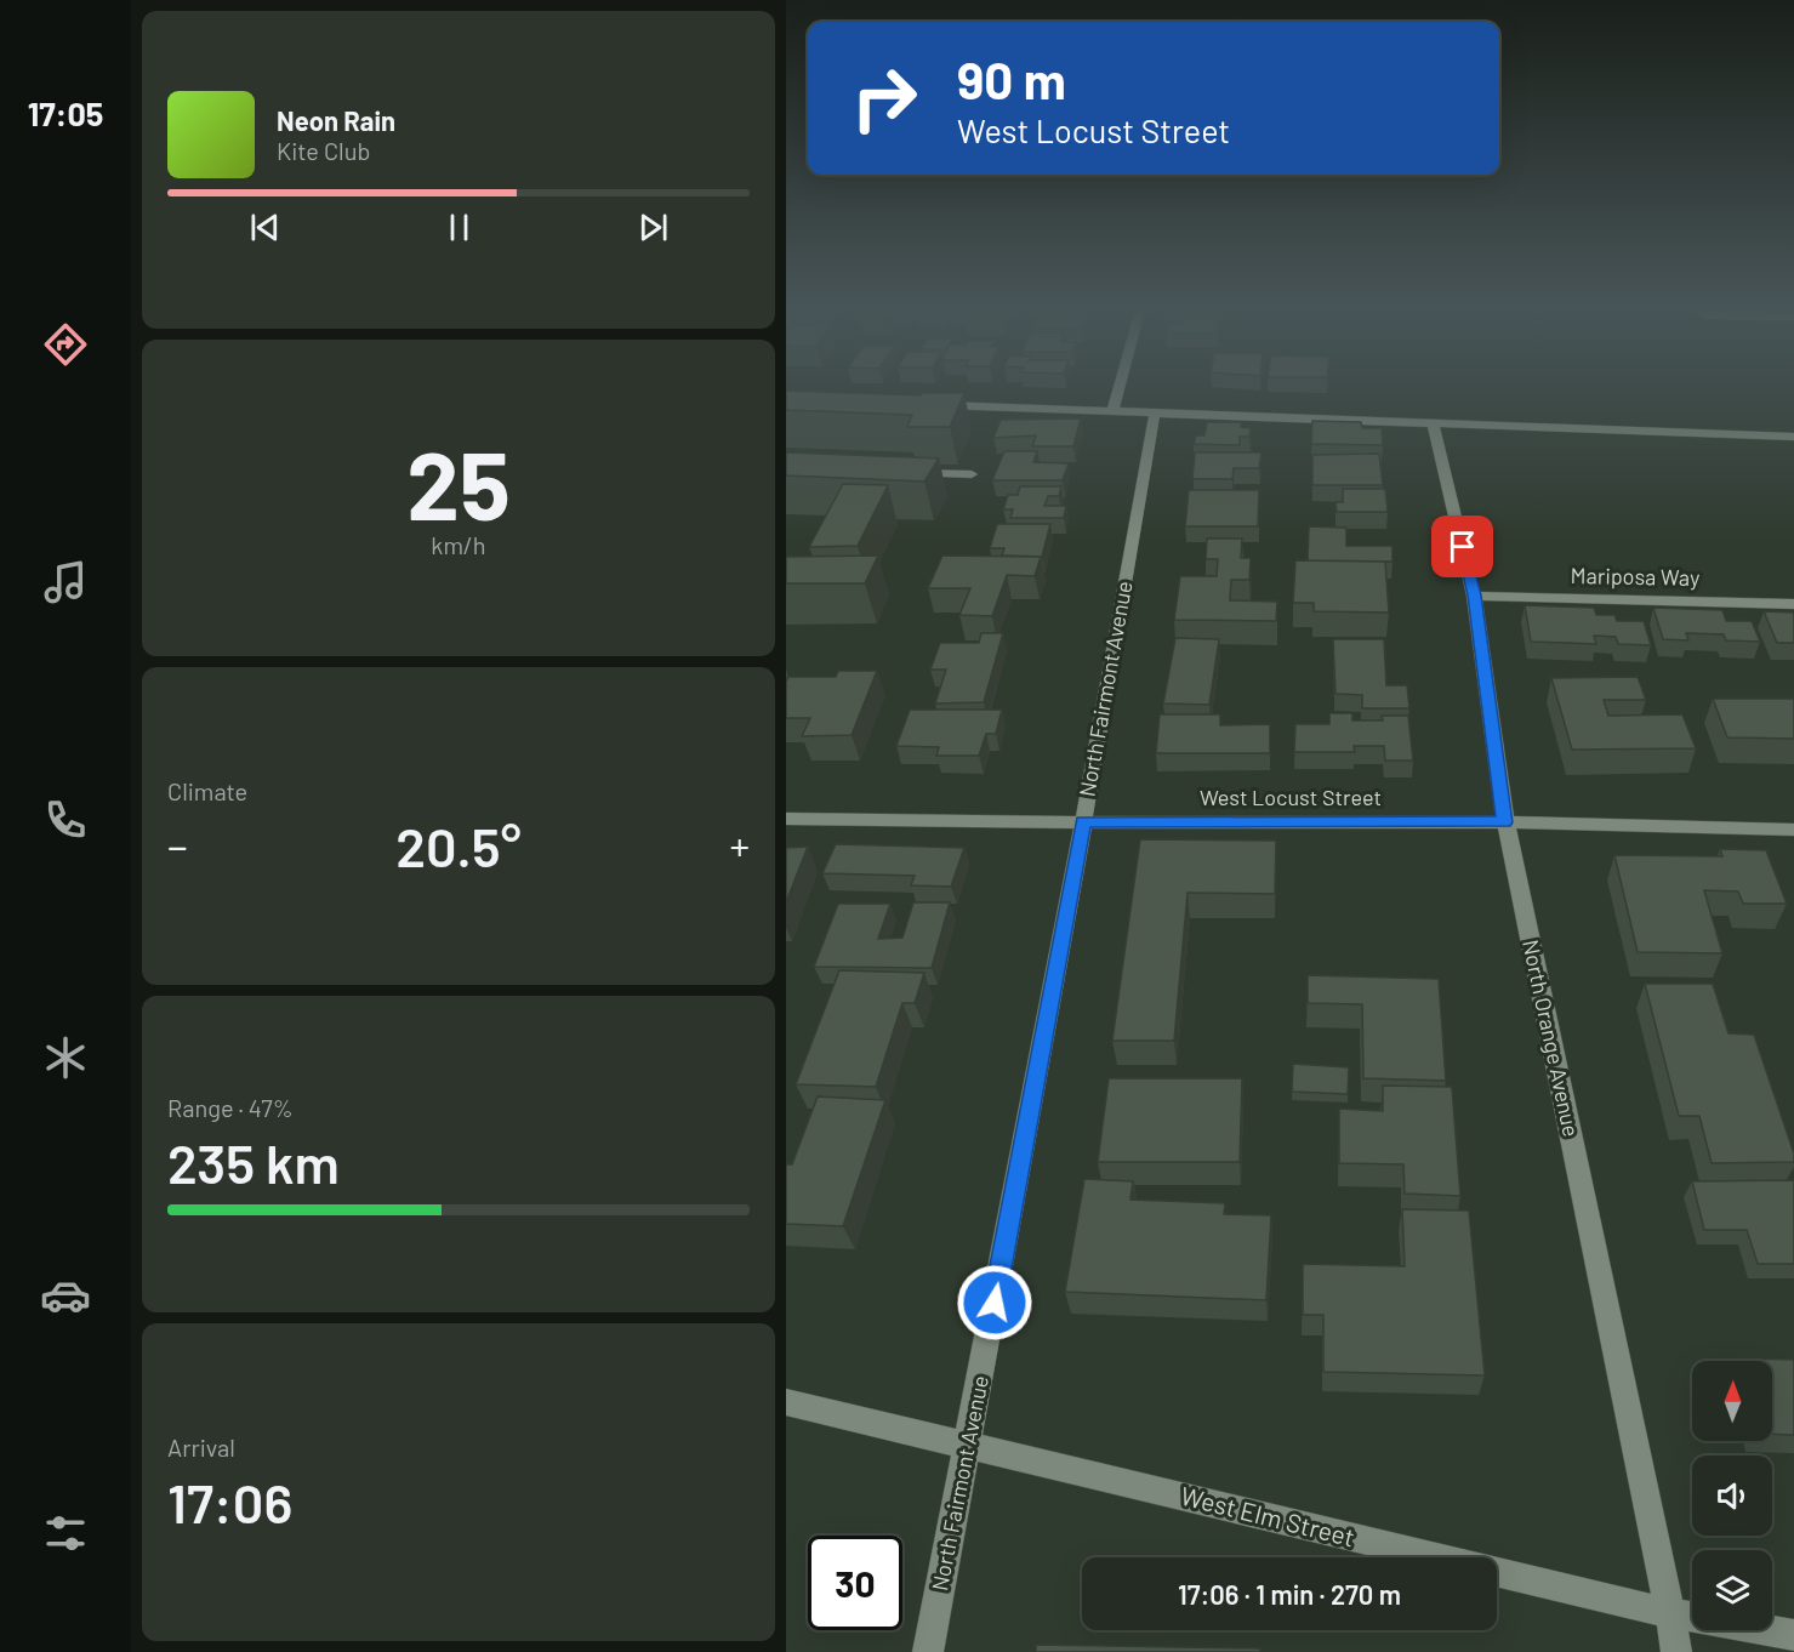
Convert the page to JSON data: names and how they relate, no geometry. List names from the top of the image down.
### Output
{
  "streets": {
    "street": [
      "Mariposa Way",
      "North Fairmont Avenue",
      "West Locust Street",
      "North Orange Avenue",
      "West Elm Street"
    ]
  },
  "crossings": [
    ["Mariposa Way", "North Orange Avenue"],
    ["North Fairmont Avenue", "West Locust Street"],
    ["North Fairmont Avenue", "West Elm Street"],
    ["West Locust Street", "North Orange Avenue"],
    ["North Orange Avenue", "West Elm Street"]
  ],
  "north": "top",
  "page": {
    "tabs": "17:05",
    "turn": ["90 m", "West Locust Street"],
    "song": ["Neon Rain", "Kite Club"],
    "tile": [
      ["25", "km/h"],
      "Climate",
      ["Range · 47%", "235 km"],
      ["Arrival", "17:06"]
    ],
    "heat": ["−", "20.5°", "+"],
    "limit": "30",
    "trip": "17:06 · 1 min · 270 m"
  }
}
